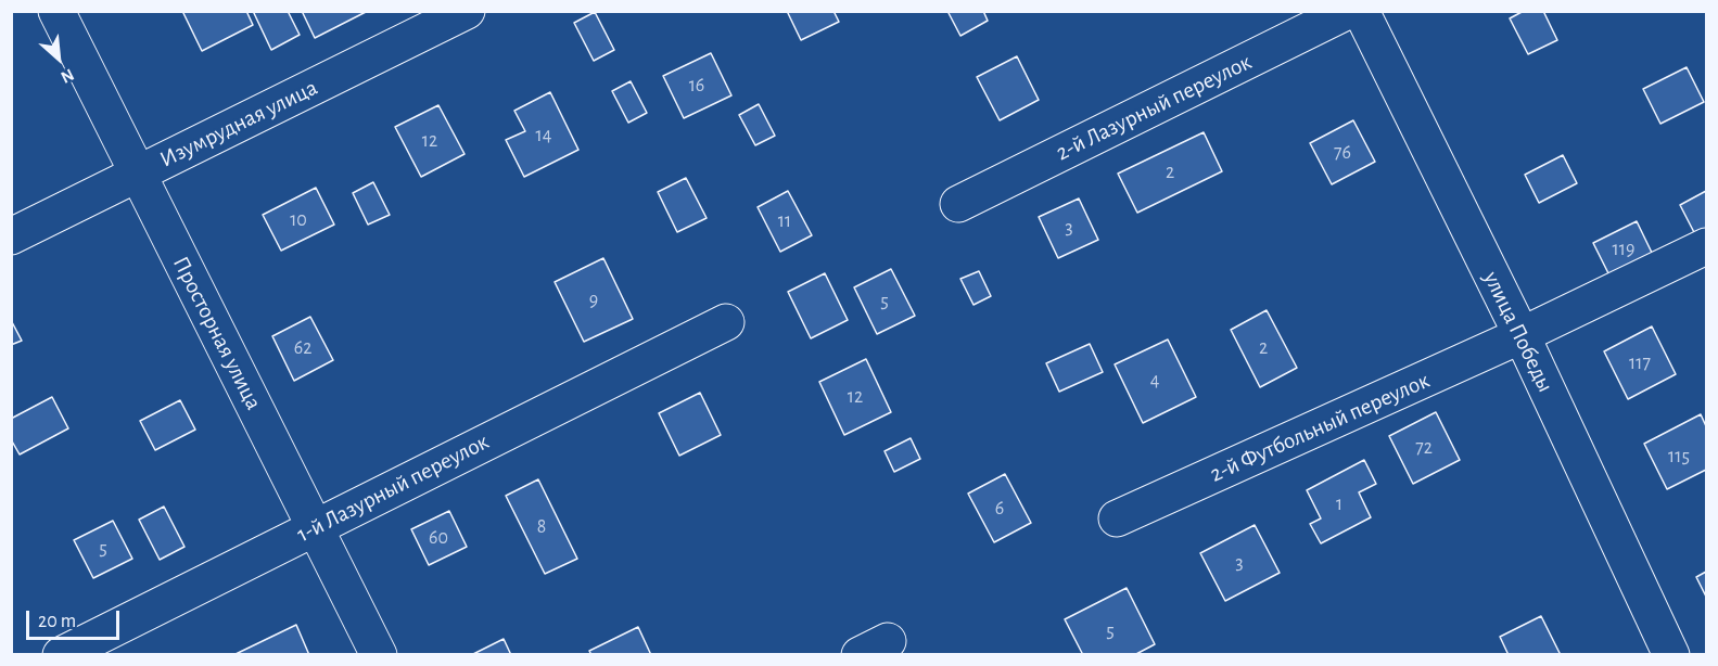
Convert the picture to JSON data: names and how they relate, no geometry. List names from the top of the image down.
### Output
{
  "streets": {
    "street": [
      "2-й Лазурный переулок",
      "Изумрудная улица",
      "улица Победы",
      "Просторная улица",
      "2-й Футбольный переулок",
      "1-й Лазурный переулок"
    ]
  },
  "crossings": [
    ["Изумрудная улица", "Просторная улица"],
    ["улица Победы", "2-й Футбольный переулок"],
    ["Просторная улица", "1-й Лазурный переулок"]
  ],
  "house_numbers": [
    "16",
    "14",
    "12",
    "76",
    "2",
    "10",
    "11",
    "3",
    "119",
    "9",
    "5",
    "62",
    "2",
    "117",
    "4",
    "12",
    "72",
    "115",
    "1",
    "6",
    "8",
    "60",
    "5",
    "3",
    "5"
  ],
  "scale_bar": "20 m",
  "north": "bottom right"
}
